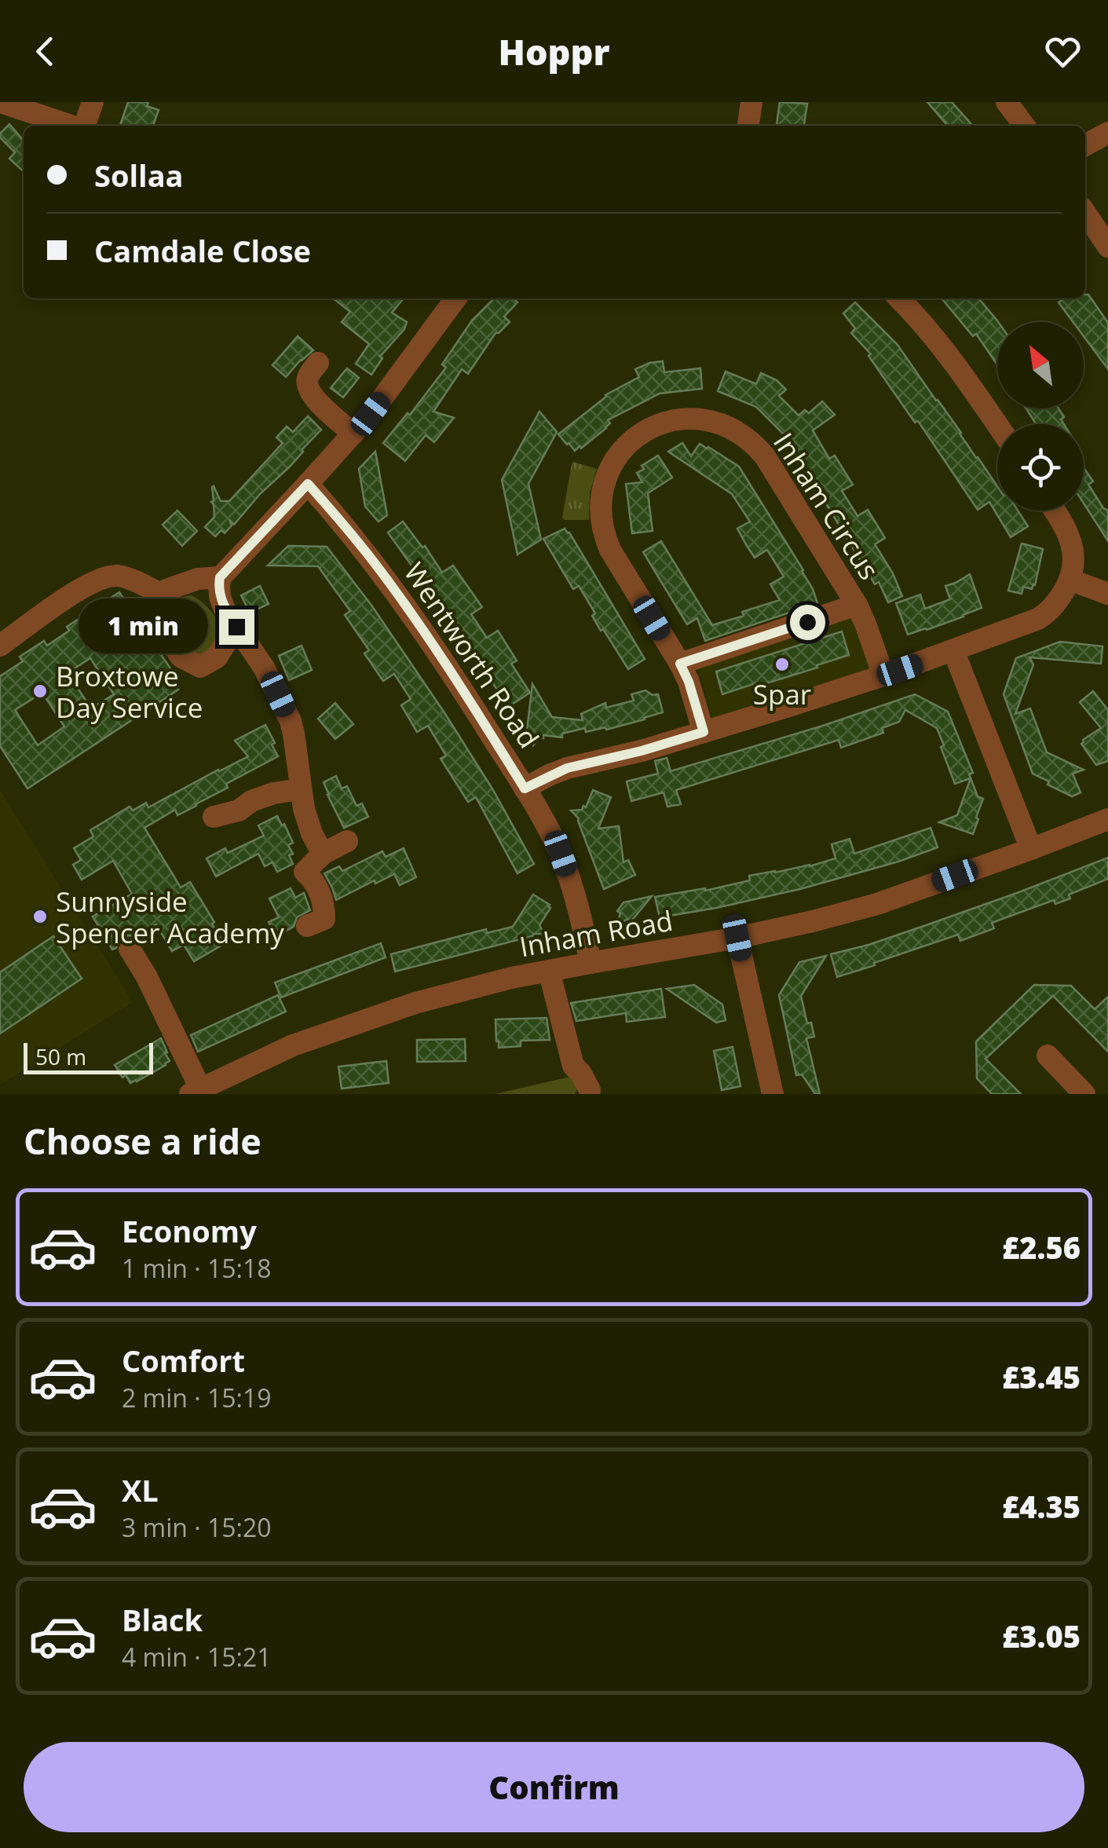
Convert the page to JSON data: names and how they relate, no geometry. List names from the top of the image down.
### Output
{
  "streets": {
    "street": ["Inham Circus", "Wentworth Road", "Inham Road"]
  },
  "crossings": [
    ["Wentworth Road", "Inham Road"]
  ],
  "places": ["Spar", "Broxtowe Day Service", "Sunnyside Spencer Academy"],
  "scale_bar": "50 m",
  "north": "top left",
  "page": {
    "header": "Hoppr",
    "banner": ["Sollaa", "Camdale Close"],
    "bubble": "1 min",
    "scale": "50 m",
    "heading": "Choose a ride",
    "list": [
      {
        "name": "Economy",
        "note": "1 min · 15:18",
        "value": "£2.56"
      },
      {
        "name": "Comfort",
        "note": "2 min · 15:19",
        "value": "£3.45"
      },
      {
        "name": "XL",
        "note": "3 min · 15:20",
        "value": "£4.35"
      },
      {
        "name": "Black",
        "note": "4 min · 15:21",
        "value": "£3.05"
      }
    ],
    "buttons": "Confirm"
  }
}
